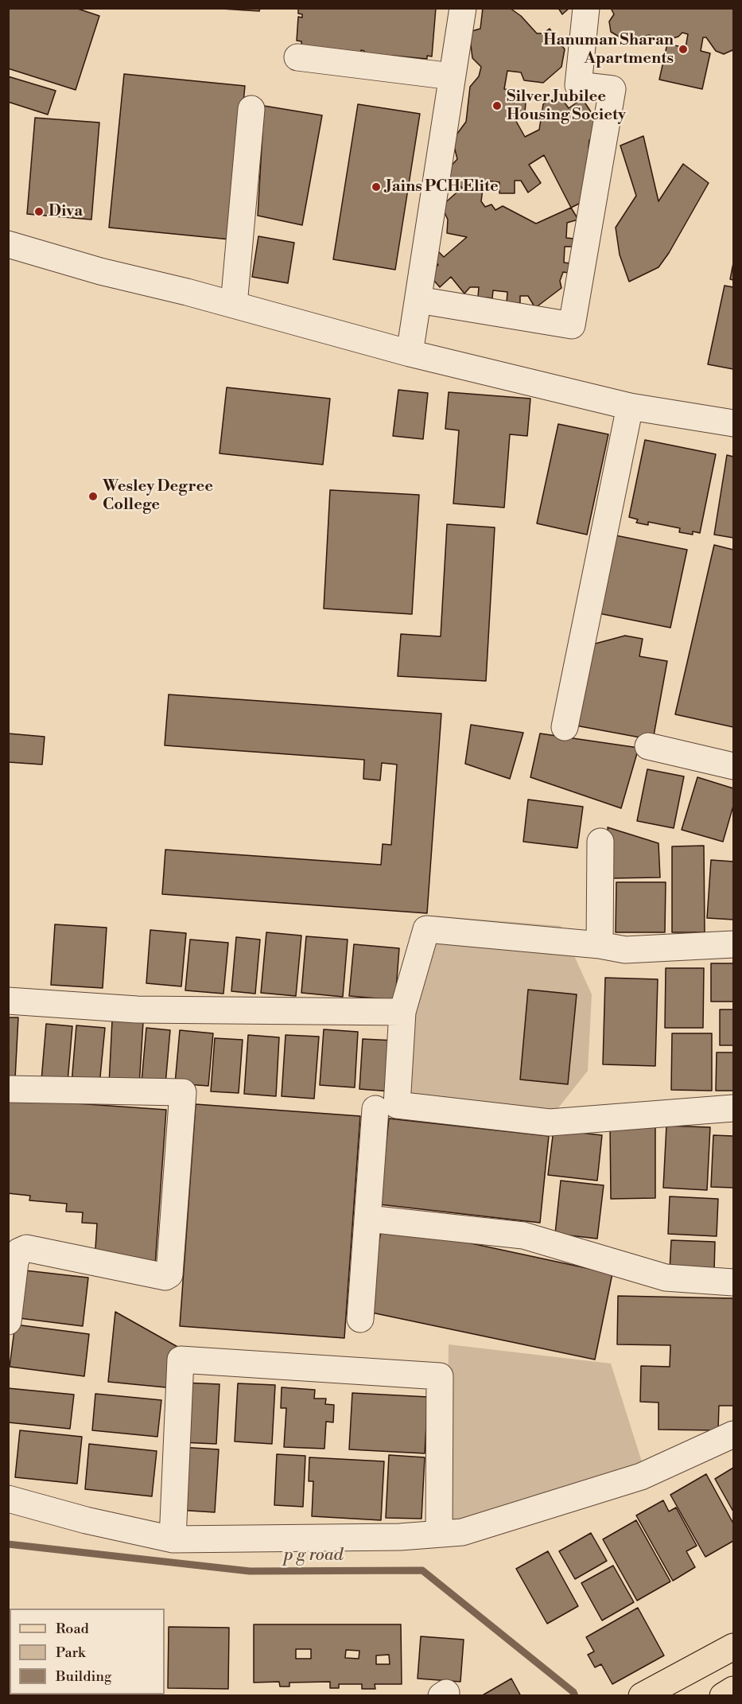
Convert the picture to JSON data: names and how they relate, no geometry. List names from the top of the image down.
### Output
{
  "water": ["p g road"],
  "places": [
    "Hanuman Sharan Apartments",
    "Silver Jubilee Housing Society",
    "Jains PCH Elite",
    "Diva",
    "Wesley Degree College"
  ],
  "legend": ["Road", "Park", "Building"]
}
